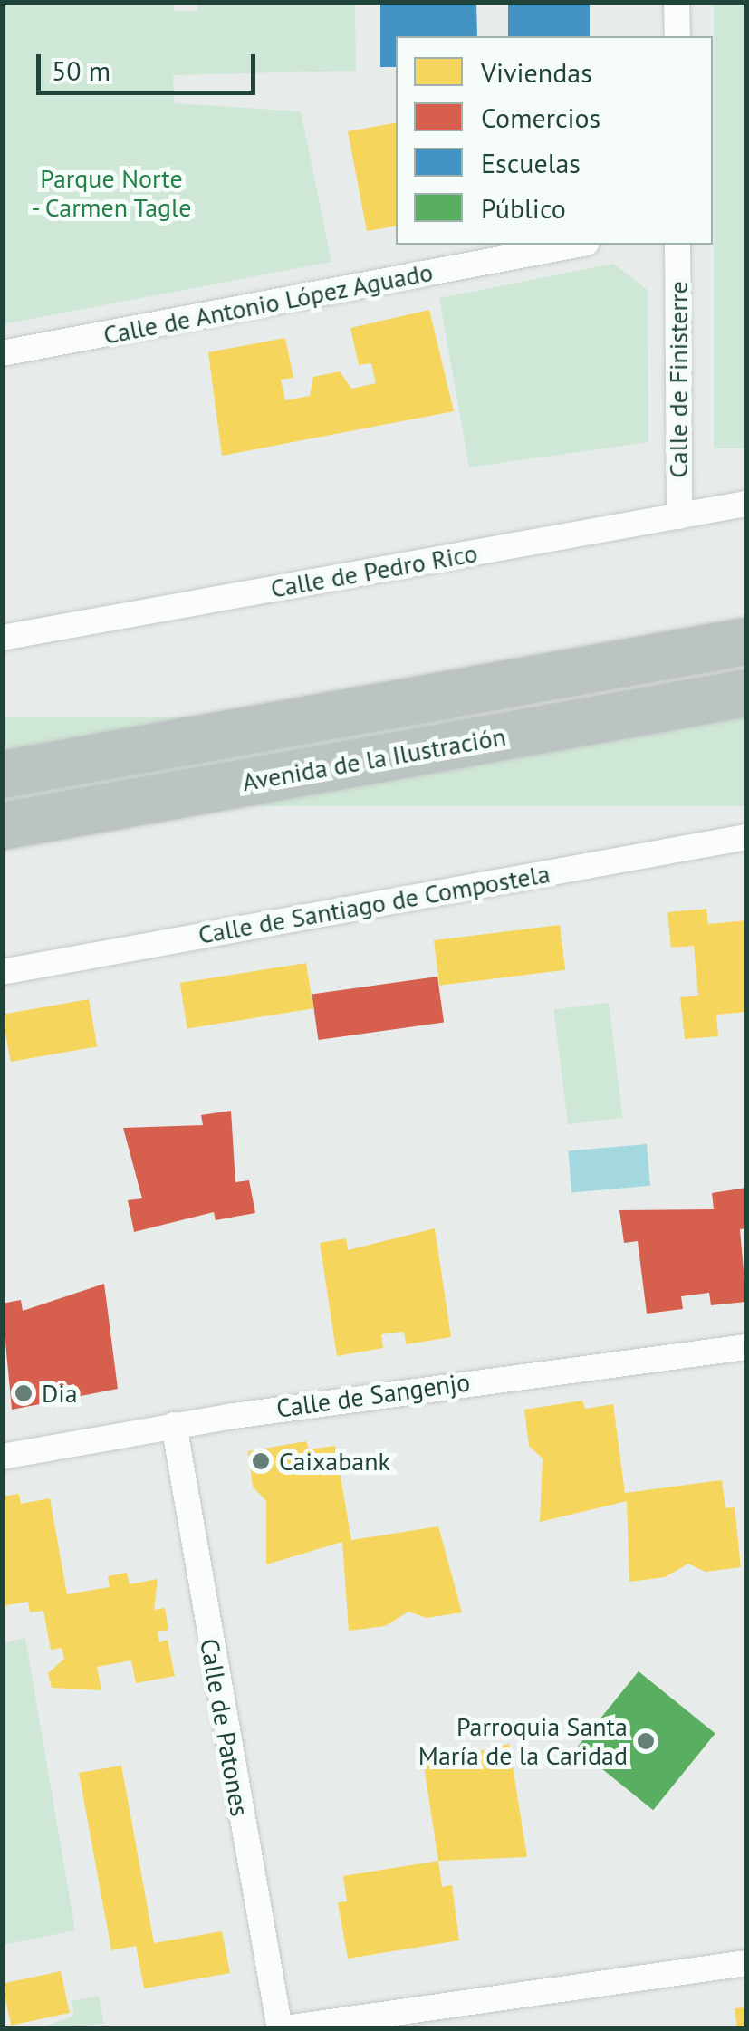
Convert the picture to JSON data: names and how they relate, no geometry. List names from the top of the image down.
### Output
{
  "streets": {
    "highway": ["Avenida de la Ilustración"],
    "street": [
      "Calle de Antonio López Aguado",
      "Calle de Finisterre",
      "Calle de Pedro Rico",
      "Calle de Santiago de Compostela",
      "Calle de Sangenjo",
      "Calle de Patones"
    ]
  },
  "crossings": [
    ["Calle de Finisterre", "Calle de Pedro Rico"],
    ["Calle de Sangenjo", "Calle de Patones"]
  ],
  "parks": ["Parque Norte - Carmen Tagle"],
  "places": ["Dia", "Caixabank", "Parroquia Santa María de la Caridad"],
  "legend": [
    "Viviendas",
    "Comercios",
    "Escuelas",
    "Público"
  ],
  "scale_bar": "50 m"
}
